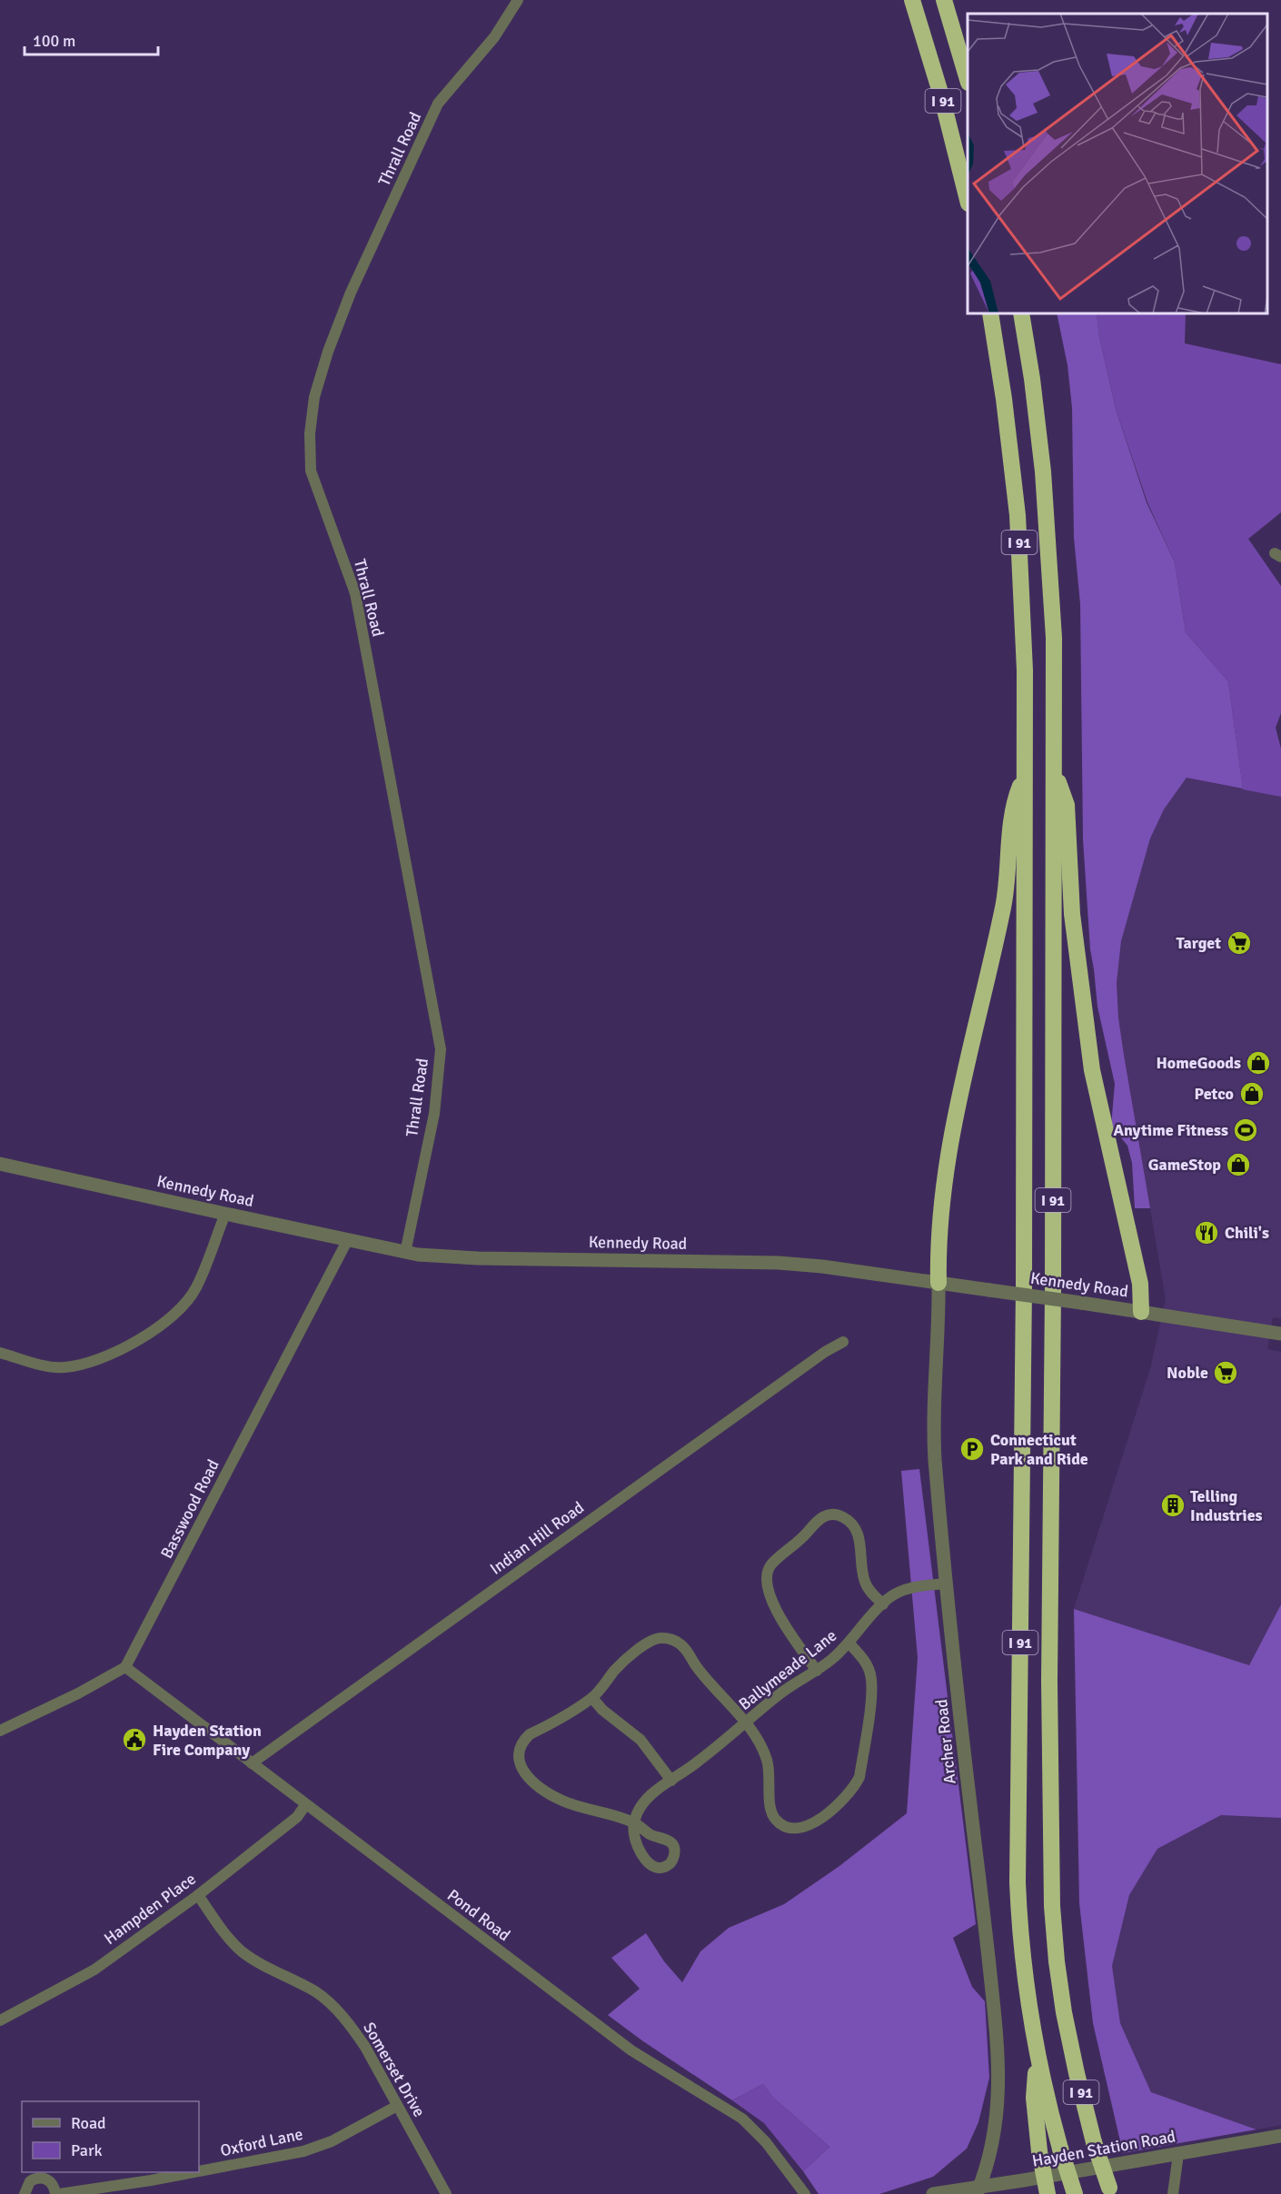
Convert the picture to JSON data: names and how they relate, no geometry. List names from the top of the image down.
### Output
{
  "streets": {
    "highway": ["I 91"],
    "street": [
      "Thrall Road",
      "Kennedy Road",
      "Basswood Road",
      "Indian Hill Road",
      "Ballymeade Lane",
      "Archer Road",
      "Hampden Place",
      "Pond Road",
      "Somerset Drive",
      "Oxford Lane",
      "Hayden Station Road"
    ]
  },
  "crossings": [
    ["Thrall Road", "Kennedy Road"],
    ["Kennedy Road", "Basswood Road"],
    ["Kennedy Road", "Archer Road"],
    ["Basswood Road", "Pond Road"],
    ["Indian Hill Road", "Pond Road"],
    ["Ballymeade Lane", "Archer Road"],
    ["Archer Road", "Hayden Station Road"],
    ["Hampden Place", "Pond Road"],
    ["Hampden Place", "Somerset Drive"],
    ["Somerset Drive", "Oxford Lane"]
  ],
  "places": {
    "supermarket": ["Target", "Noble"],
    "shop": ["HomeGoods", "Petco", "GameStop"],
    "sports": ["Anytime Fitness"],
    "restaurant": ["Chili's"],
    "parking": ["Connecticut Park and Ride"],
    "building": ["Telling Industries"],
    "public building": ["Hayden Station Fire Company"]
  },
  "legend": ["Road", "Park"],
  "scale_bar": "100 m"
}
